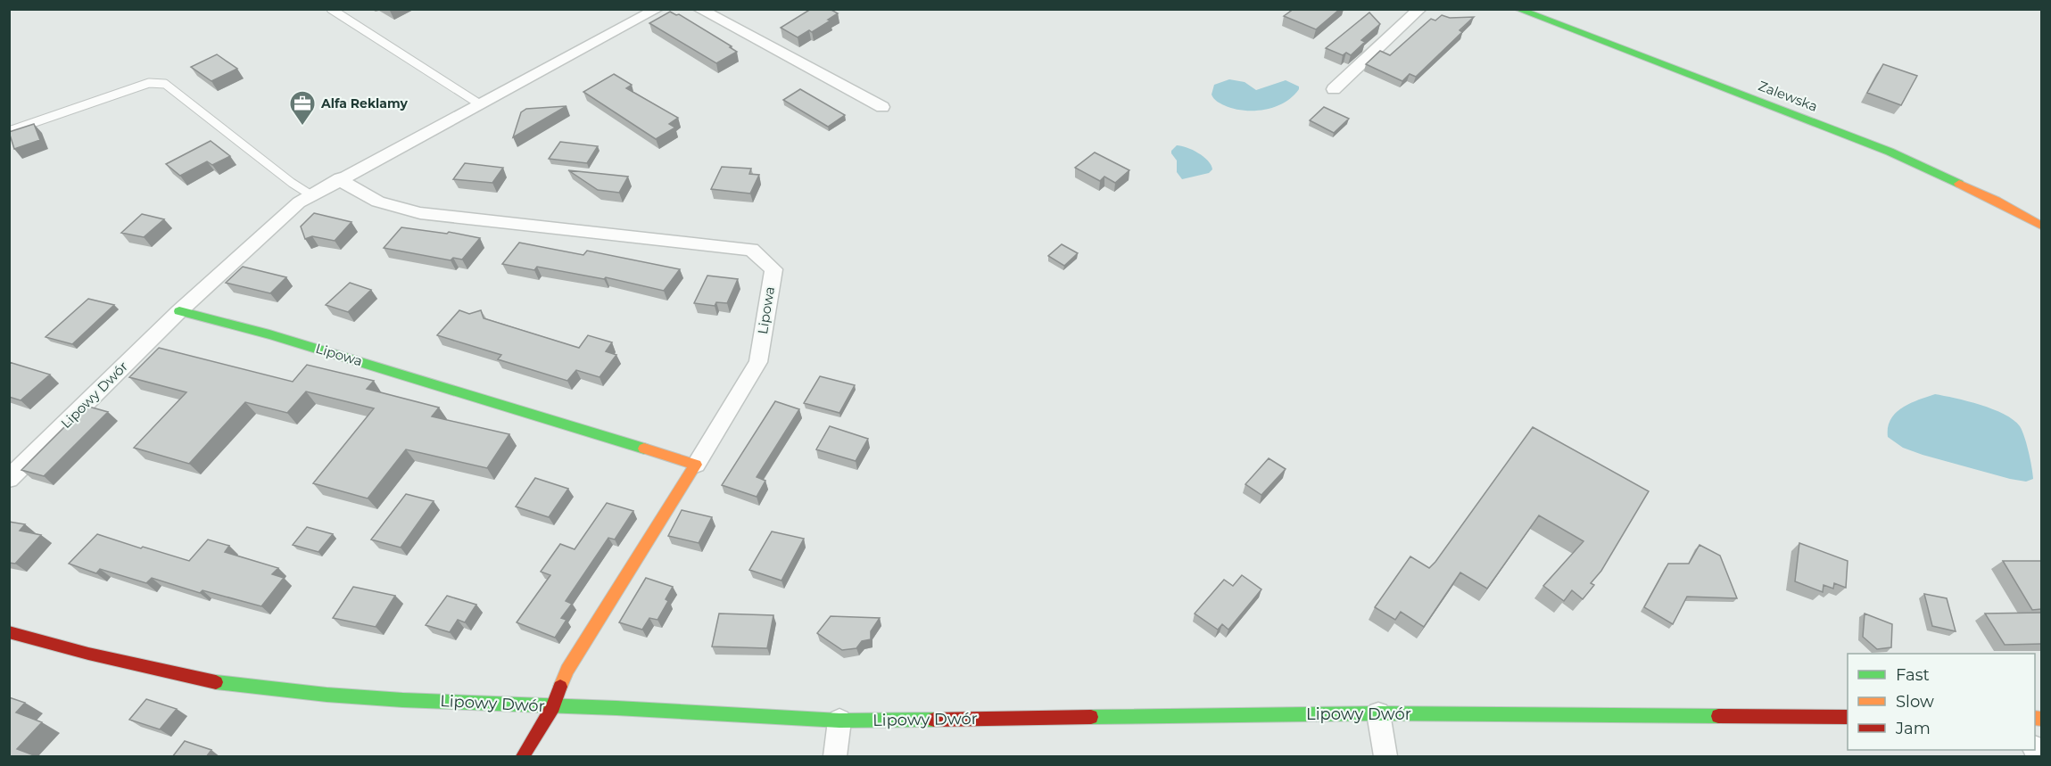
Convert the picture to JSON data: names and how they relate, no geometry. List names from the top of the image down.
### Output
{
  "streets": {
    "street": ["Zalewska", "Lipowa", "Lipowy Dwór"]
  },
  "crossings": [
    ["Lipowa", "Lipowy Dwór"]
  ],
  "places": {
    "office": ["Alfa Reklamy"]
  },
  "legend": ["Fast", "Slow", "Jam"]
}
